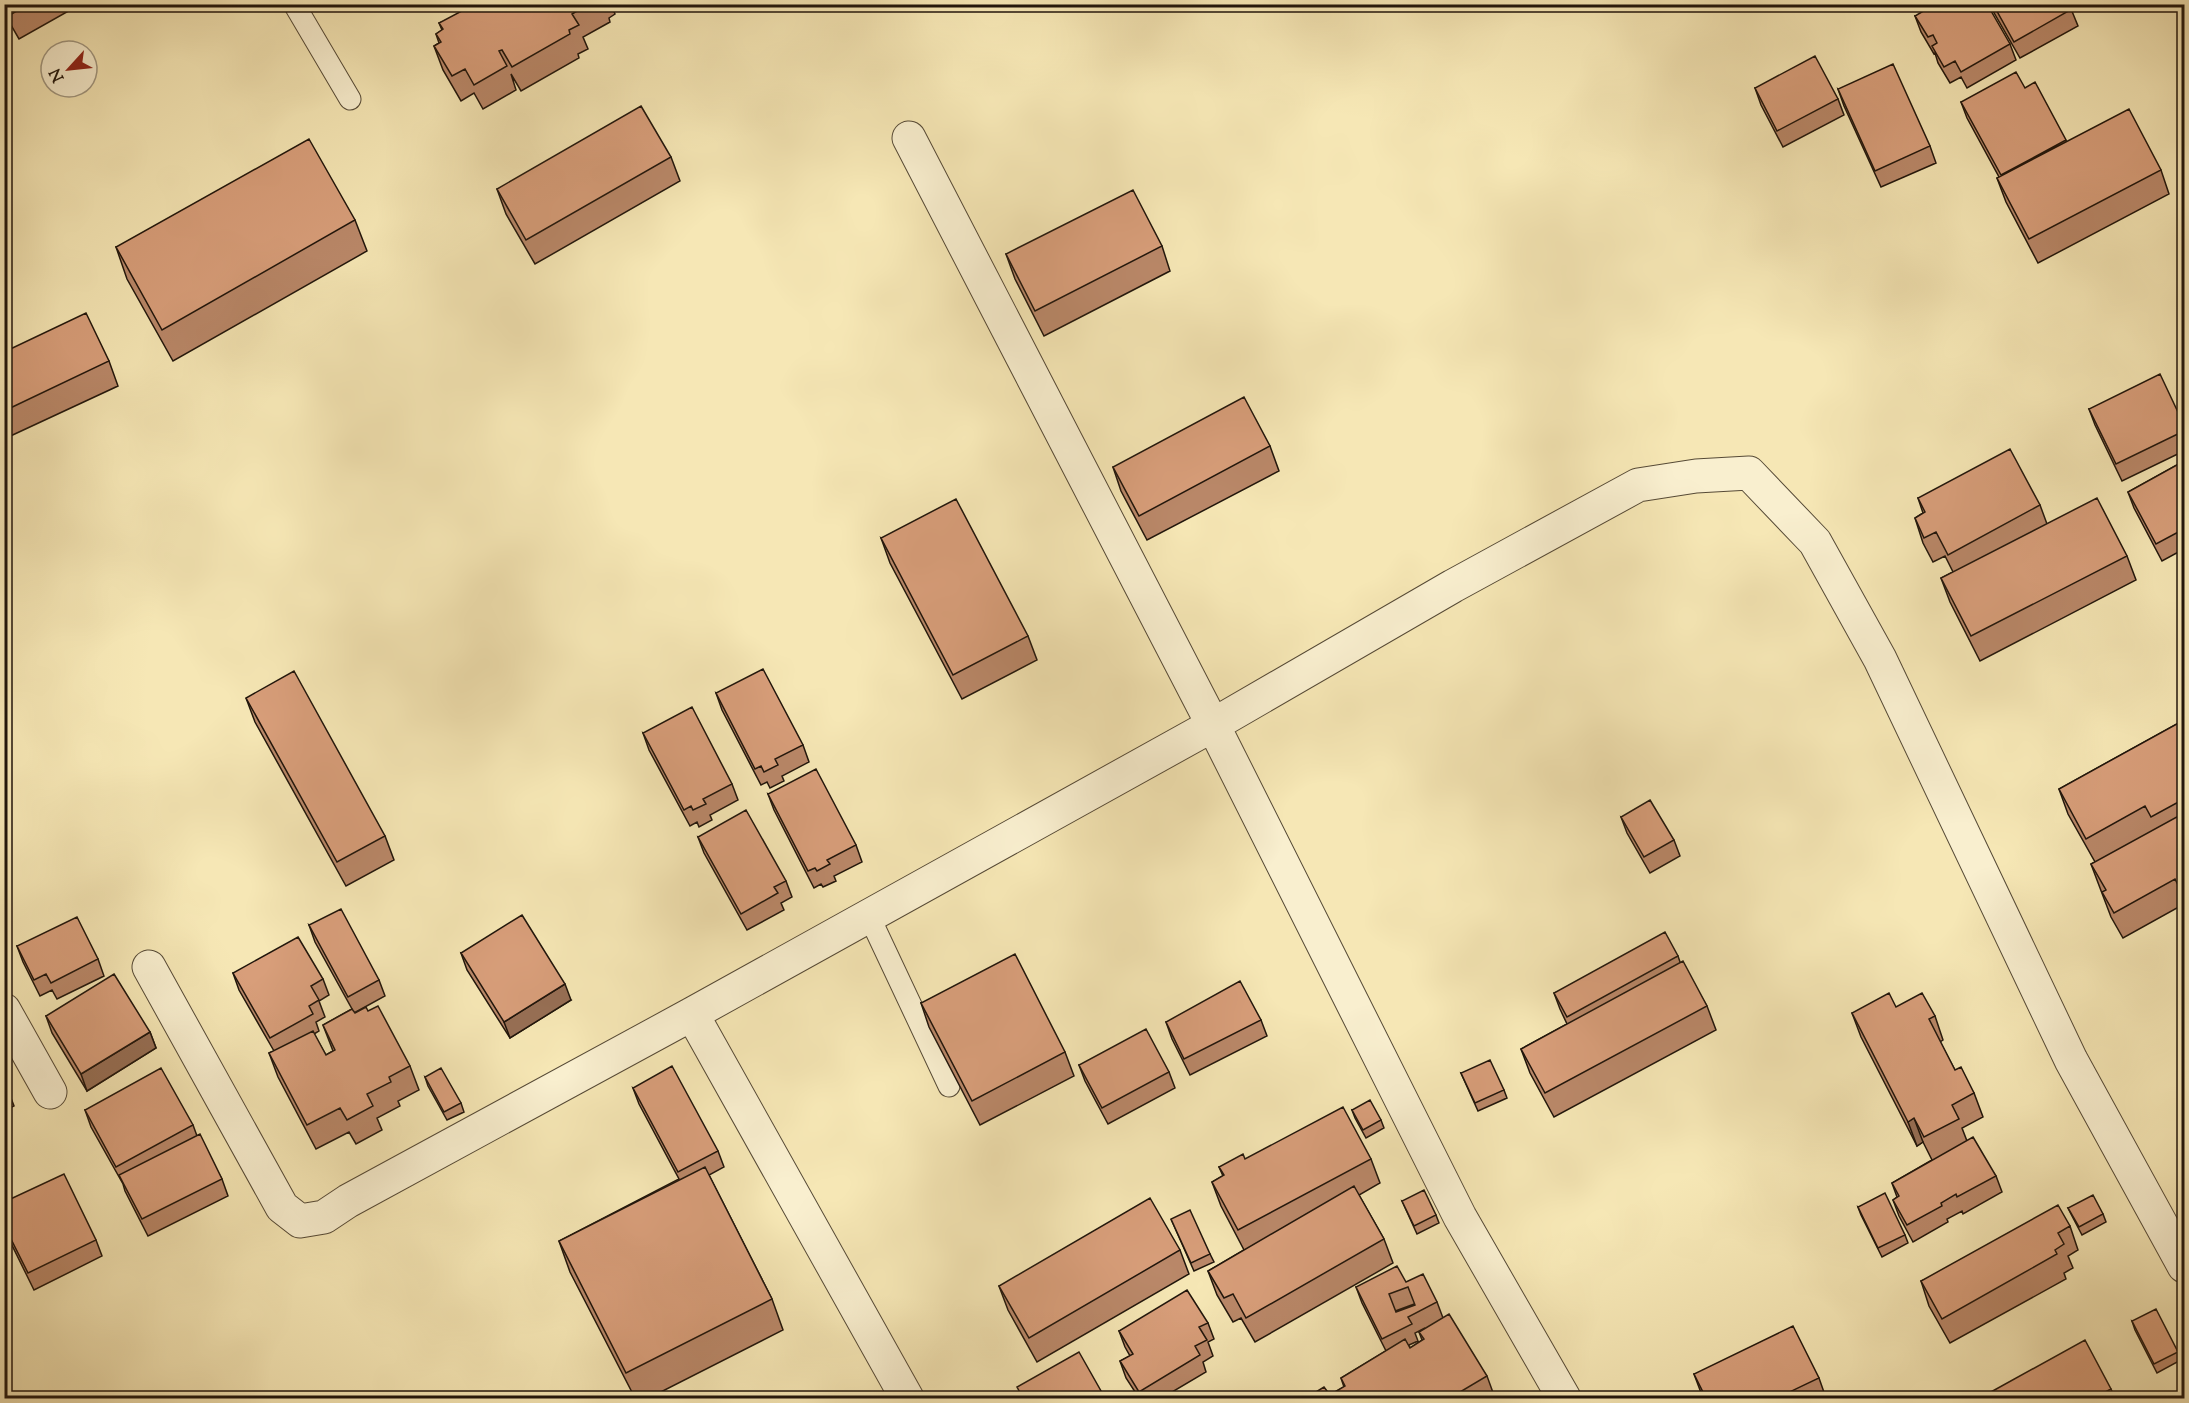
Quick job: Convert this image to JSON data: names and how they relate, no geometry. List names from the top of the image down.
{
  "north": "bottom left"
}
